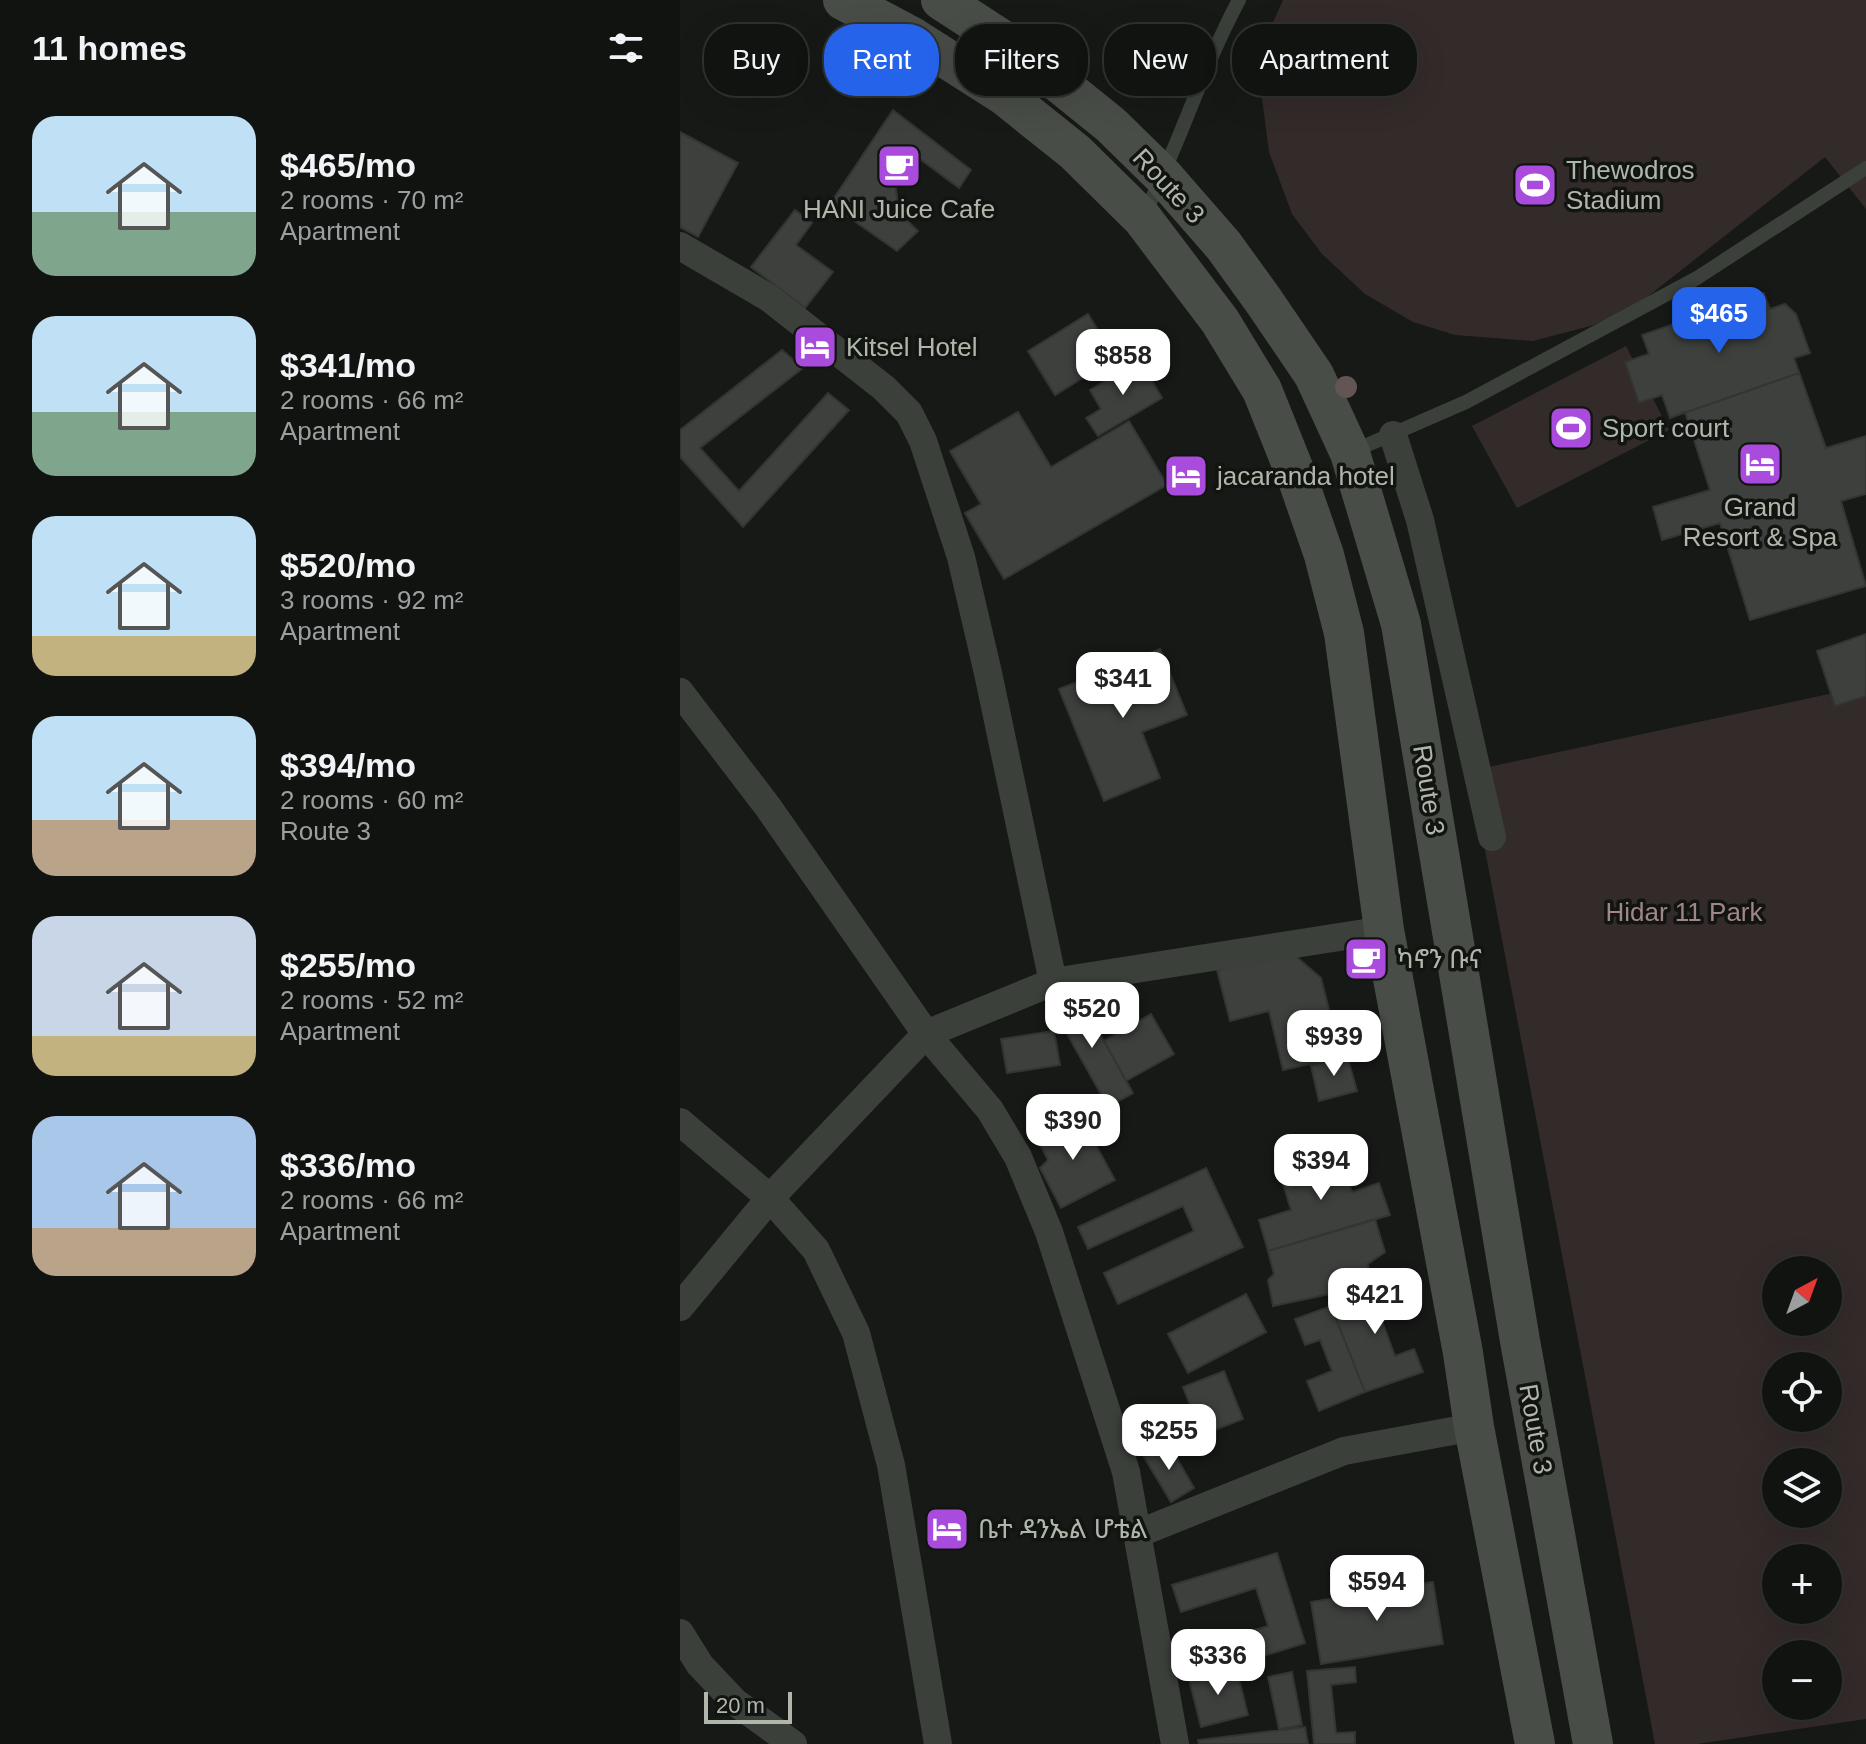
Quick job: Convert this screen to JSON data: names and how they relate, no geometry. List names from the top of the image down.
{
  "streets": {
    "main road": ["Route 3"]
  },
  "parks": ["Hidar 11 Park"],
  "places": {
    "cafe": ["HANI Juice Cafe", "ካኖን ቡና"],
    "sports": ["Thewodros Stadium", "Sport court"],
    "hotel": [
      "Kitsel Hotel",
      "Grand Resort & Spa",
      "jacaranda hotel",
      "ቤተ ዳንኤል ሆቴል"
    ]
  },
  "scale_bar": "20 m",
  "north": "top right",
  "page": {
    "heading": "11 homes",
    "chip": [
      "Buy",
      "Rent",
      "Filters",
      "New",
      "Apartment"
    ],
    "list": [
      {
        "name": "$465/mo",
        "note": "2 rooms · 70 m² · Apartment"
      },
      {
        "name": "$341/mo",
        "note": "2 rooms · 66 m² · Apartment"
      },
      {
        "name": "$520/mo",
        "note": "3 rooms · 92 m² · Apartment"
      },
      {
        "name": "$394/mo",
        "note": "2 rooms · 60 m² · Route 3"
      },
      {
        "name": "$255/mo",
        "note": "2 rooms · 52 m² · Apartment"
      },
      {
        "name": "$336/mo",
        "note": "2 rooms · 66 m² · Apartment"
      }
    ],
    "price": [
      "$465",
      "$858",
      "$341",
      "$520",
      "$939",
      "$390",
      "$394",
      "$421",
      "$255",
      "$594",
      "$336"
    ],
    "map_buttons": ["+", "−"],
    "scale": "20 m"
  }
}
